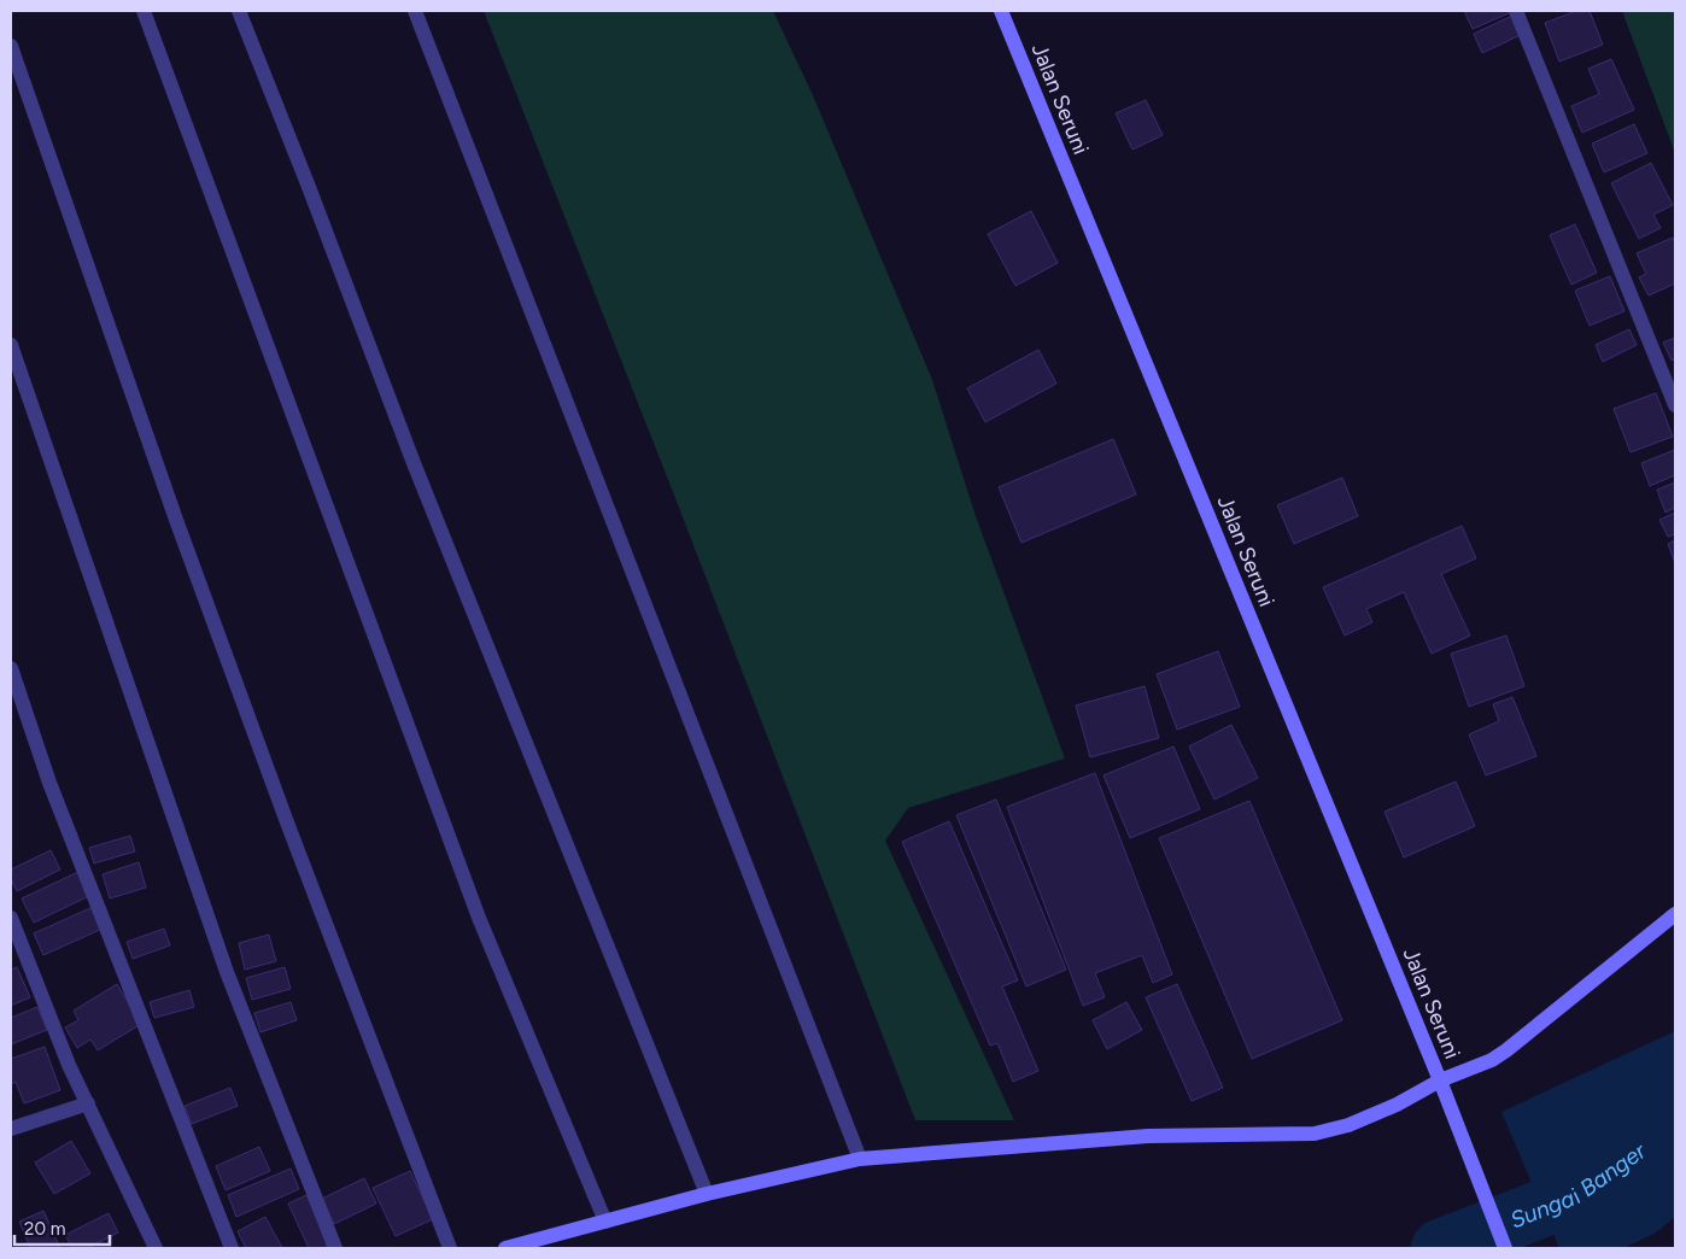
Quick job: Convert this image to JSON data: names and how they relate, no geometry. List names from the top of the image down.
{
  "streets": {
    "main road": ["Jalan Seruni"]
  },
  "water": ["Sungai Banger"],
  "scale_bar": "20 m"
}
